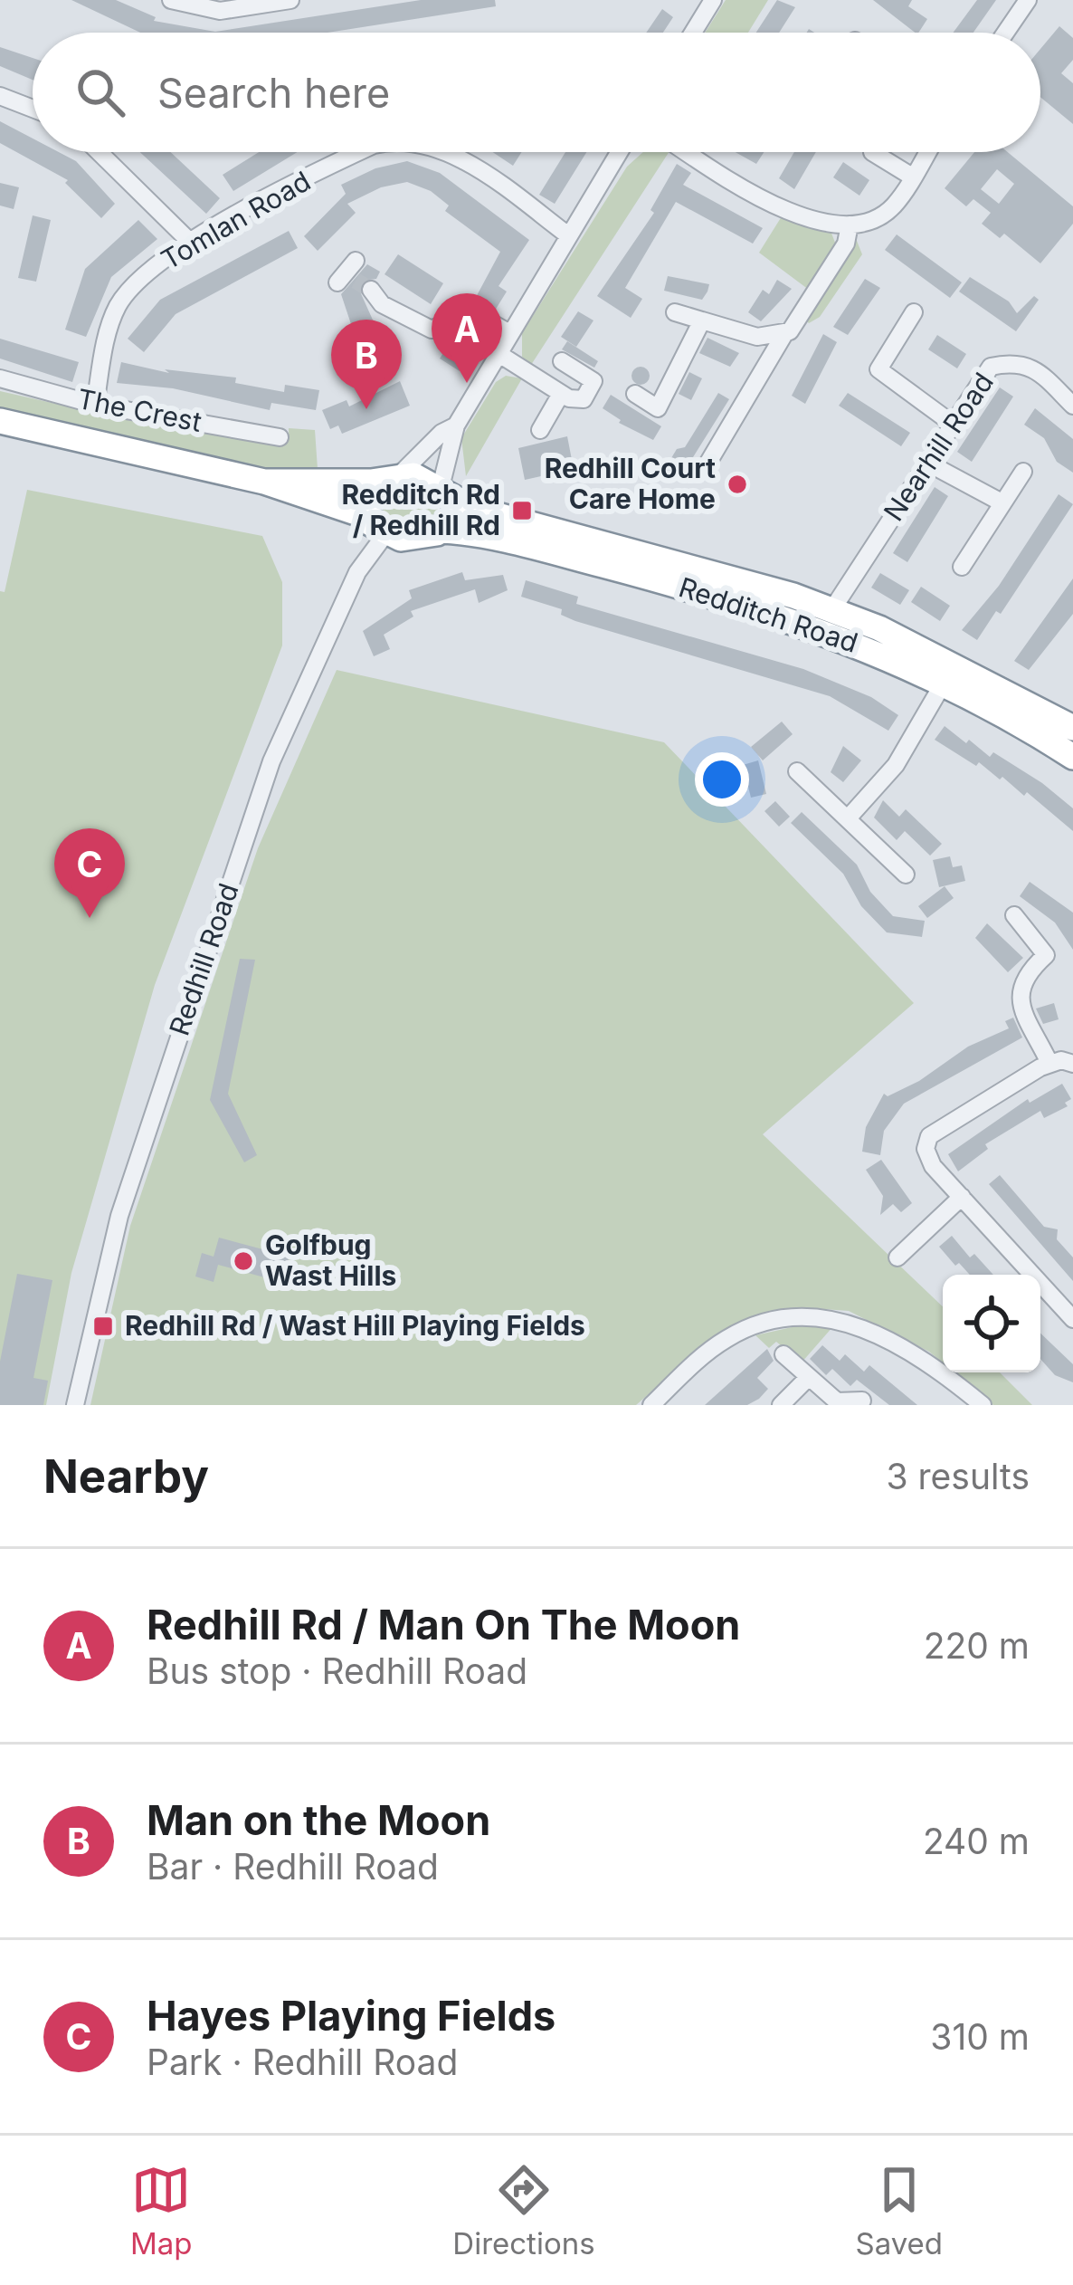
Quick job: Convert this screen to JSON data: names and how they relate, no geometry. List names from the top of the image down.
{
  "streets": {
    "highway": ["Redditch Road"],
    "street": [
      "Tomlan Road",
      "The Crest",
      "Nearhill Road",
      "Redhill Road"
    ]
  },
  "crossings": [
    ["Tomlan Road", "The Crest"],
    ["Nearhill Road", "Redditch Road"],
    ["Redditch Road", "Redhill Road"]
  ],
  "places": {
    "other": ["Redhill Court Care Home", "Golfbug Wast Hills"],
    "transit": ["Redditch Rd / Redhill Rd", "Redhill Rd / Wast Hill Playing Fields"]
  },
  "page": {
    "search": "Search here",
    "pins": ["A", "B", "C"],
    "heading": ["Nearby", "3 results"],
    "list": [
      {
        "mark": "A",
        "name": "Redhill Rd / Man On The Moon",
        "note": "Bus stop · Redhill Road",
        "value": "220 m"
      },
      {
        "mark": "B",
        "name": "Man on the Moon",
        "note": "Bar · Redhill Road",
        "value": "240 m"
      },
      {
        "mark": "C",
        "name": "Hayes Playing Fields",
        "note": "Park · Redhill Road",
        "value": "310 m"
      }
    ],
    "nav": ["Map", "Directions", "Saved"]
  }
}
